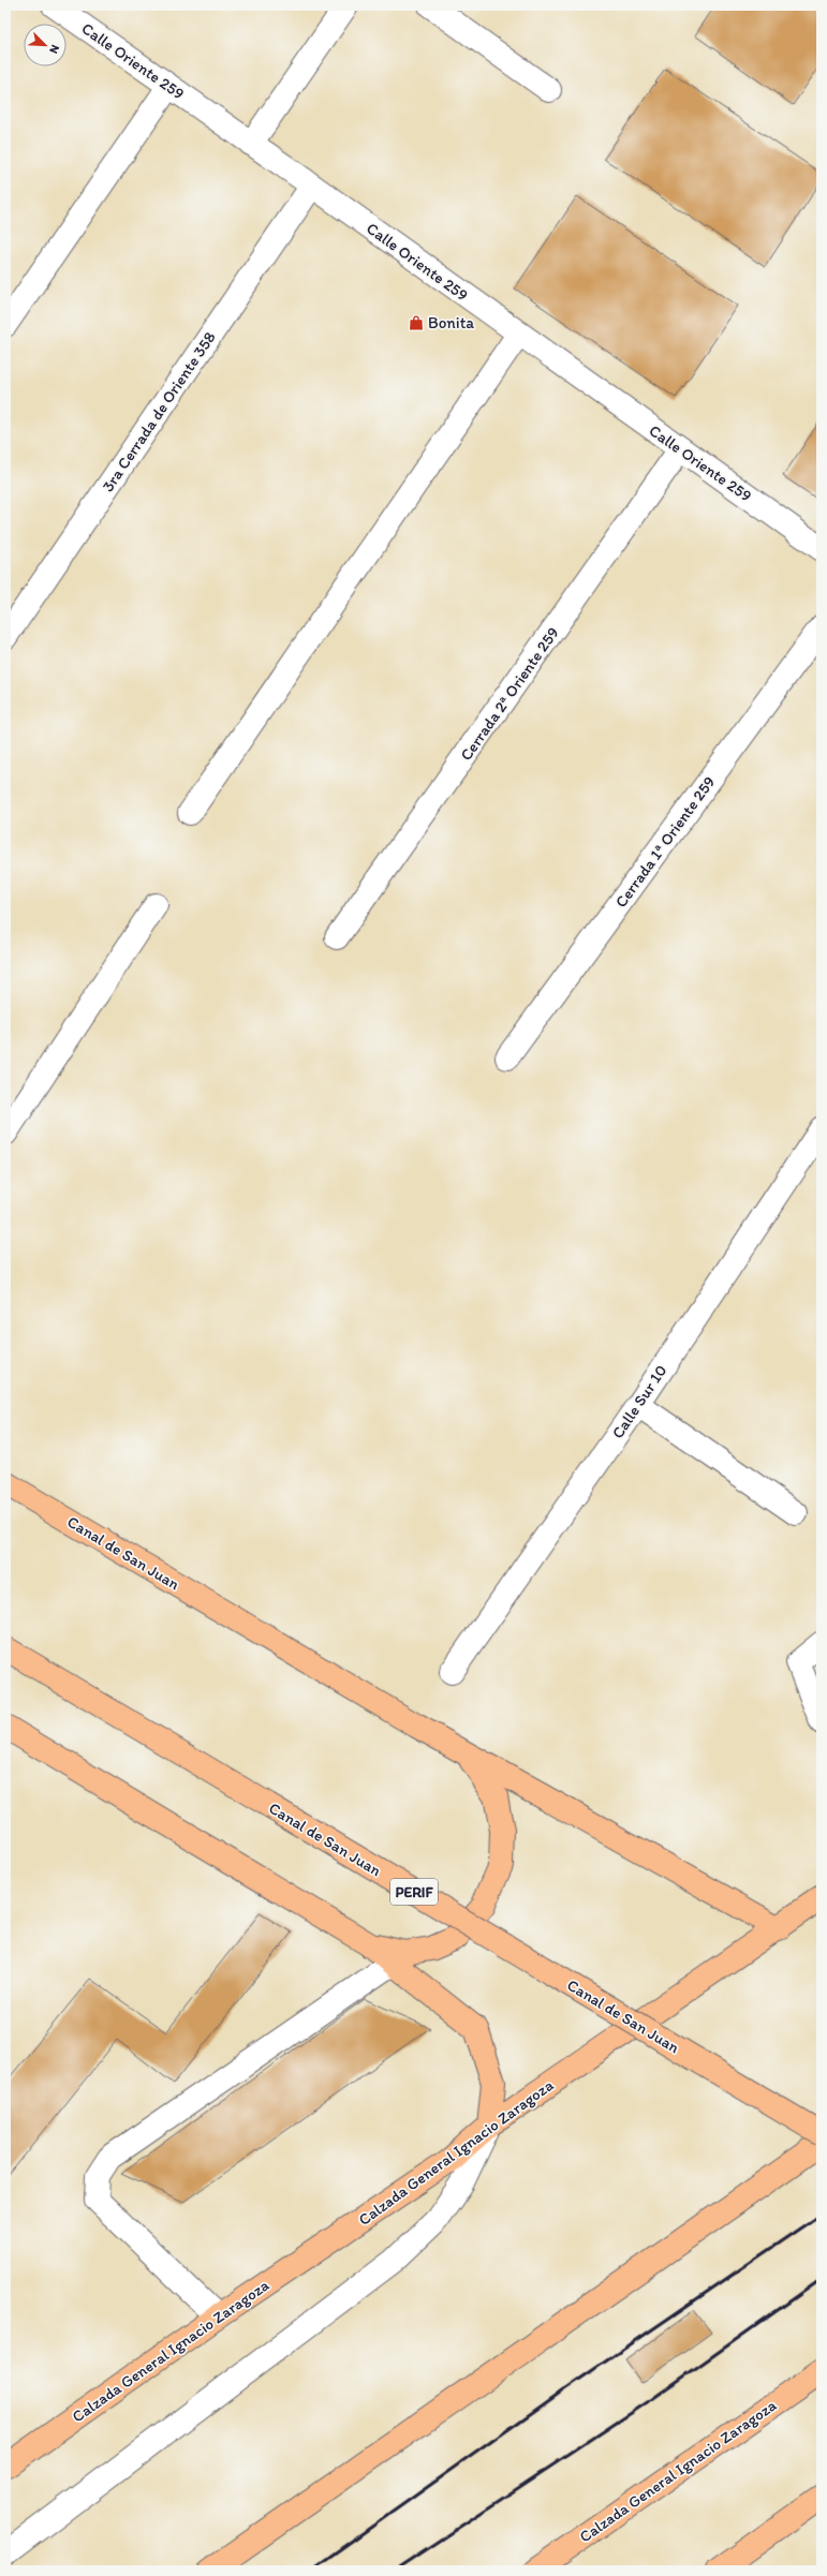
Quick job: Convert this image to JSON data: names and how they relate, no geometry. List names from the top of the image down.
{
  "streets": {
    "main road": ["Canal de San Juan", "PERIF", "Calzada General Ignacio Zaragoza"],
    "street": [
      "Calle Oriente 259",
      "3ra Cerrada de Oriente 358",
      "Cerrada 2ª Oriente 259",
      "Cerrada 1ª Oriente 259",
      "Calle Sur 10"
    ]
  },
  "crossings": [
    ["Calle Oriente 259", "3ra Cerrada de Oriente 358"],
    ["Calle Oriente 259", "Cerrada 2ª Oriente 259"],
    ["Canal de San Juan", "Calzada General Ignacio Zaragoza"]
  ],
  "places": {
    "shop": ["Bonita"]
  },
  "north": "bottom right"
}
